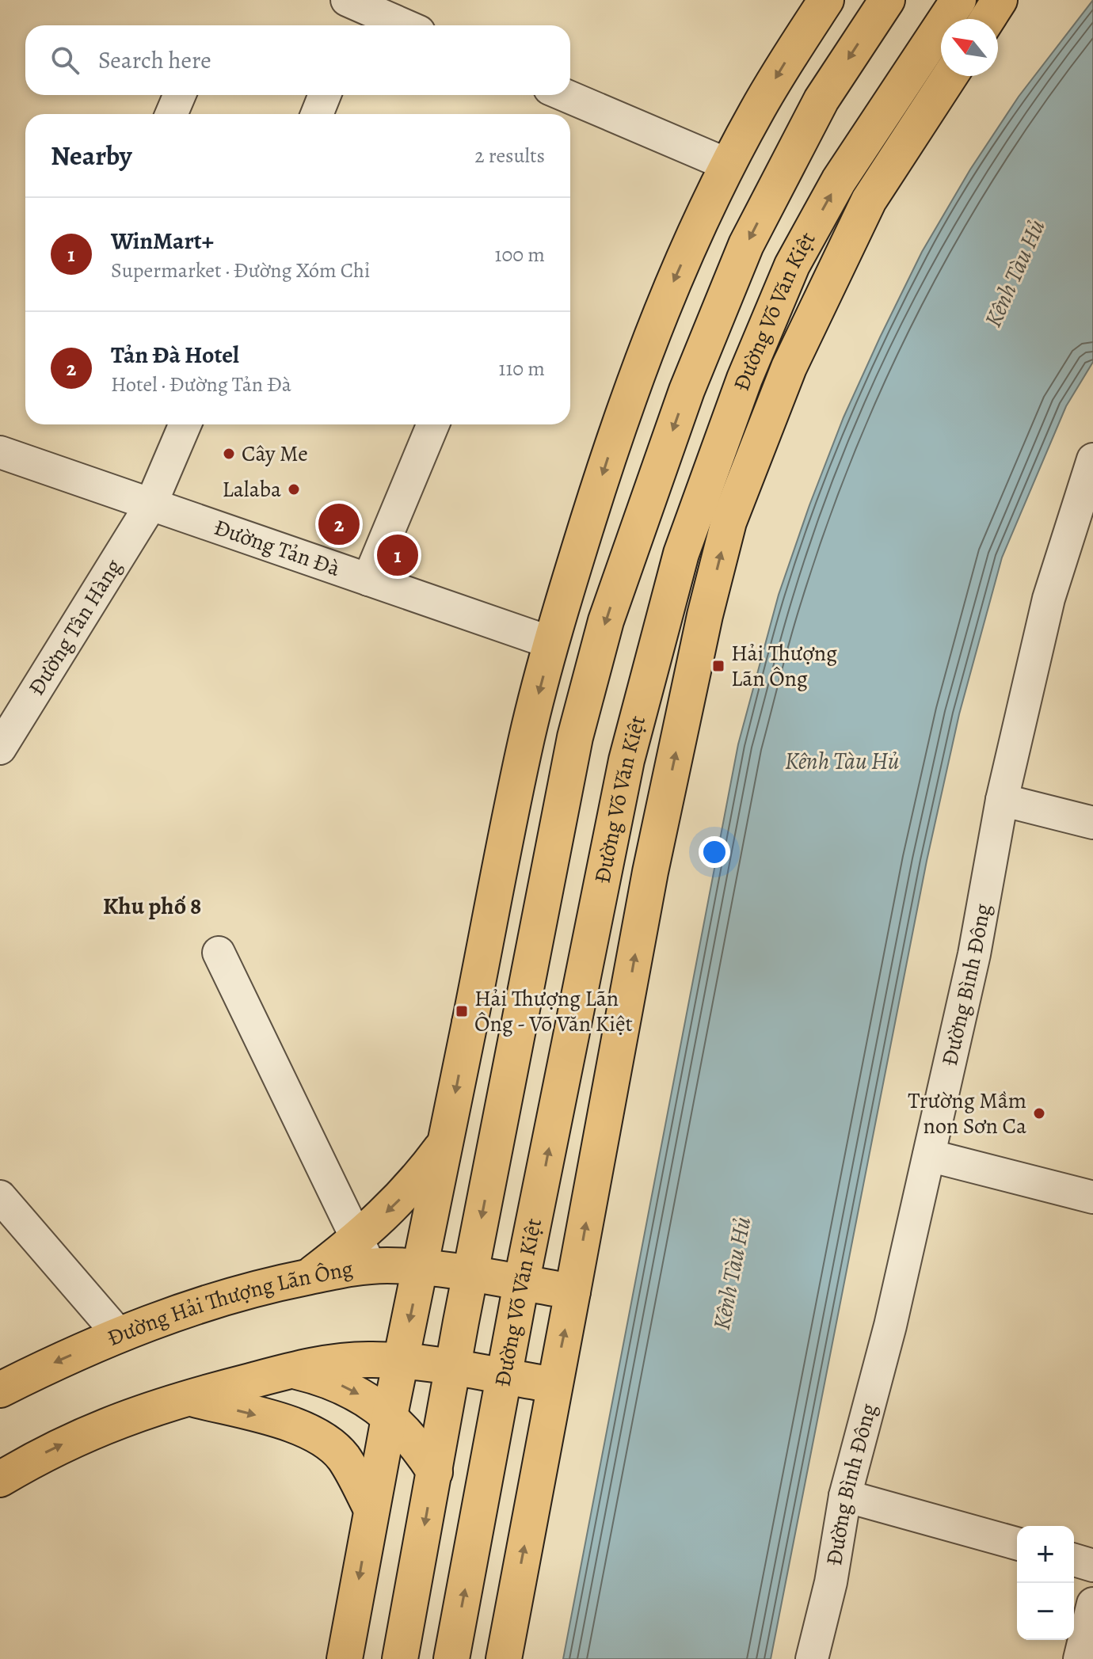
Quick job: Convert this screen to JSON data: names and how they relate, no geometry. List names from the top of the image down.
{
  "streets": {
    "main road": ["Đường Võ Văn Kiệt", "Đường Hải Thượng Lãn Ông"],
    "street": ["Đường Tản Đà", "Đường Tân Hàng", "Đường Bình Đông"]
  },
  "crossings": [
    ["Đường Võ Văn Kiệt", "Đường Hải Thượng Lãn Ông"],
    ["Đường Tản Đà", "Đường Tân Hàng"]
  ],
  "districts": ["Khu phố 8"],
  "water": ["Kênh Tàu Hủ"],
  "places": {
    "other": ["Cây Me", "Lalaba", "Trường Mầm non Sơn Ca"],
    "transit": ["Hải Thượng Lãn Ông", "Hải Thượng Lãn Ông - Võ Văn Kiệt"]
  },
  "north": "top left",
  "page": {
    "search": "Search here",
    "heading": ["Nearby", "2 results"],
    "list": [
      {
        "mark": "1",
        "name": "WinMart+",
        "note": "Supermarket · Đường Xóm Chỉ",
        "value": "100 m"
      },
      {
        "mark": "2",
        "name": "Tản Đà Hotel",
        "note": "Hotel · Đường Tản Đà",
        "value": "110 m"
      }
    ],
    "pins": ["2", "1"],
    "map_buttons": ["+", "−"]
  }
}
